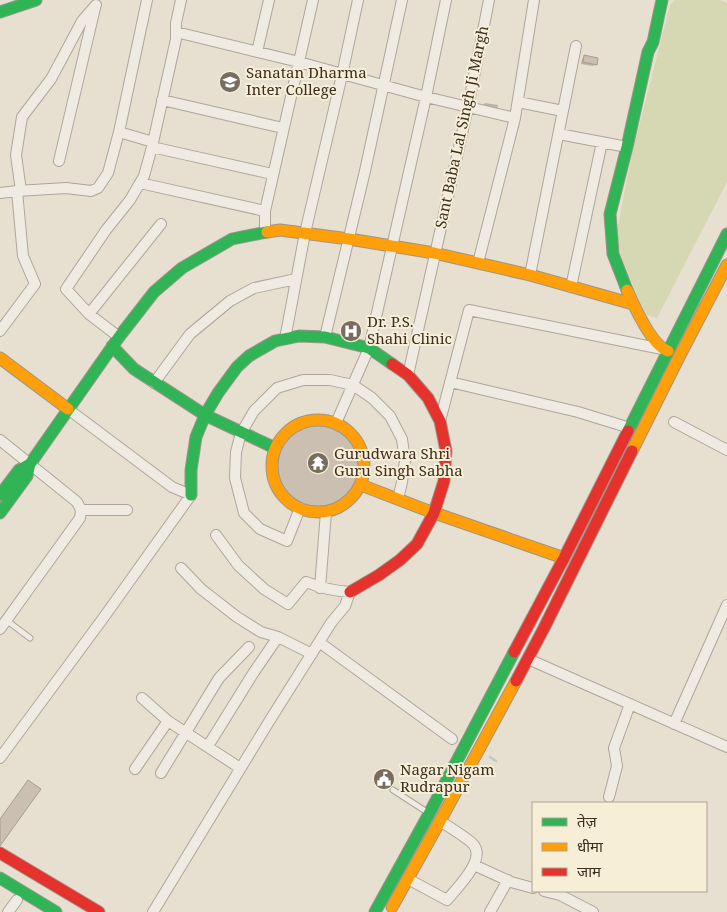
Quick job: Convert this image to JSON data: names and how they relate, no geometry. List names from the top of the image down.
{
  "streets": {
    "street": ["Sant Baba Lal Singh Ji Margh"]
  },
  "places": {
    "school or university": ["Sanatan Dharma Inter College"],
    "hospital": ["Dr. P.S. Shahi Clinic"],
    "temple": ["Gurudwara Shri Guru Singh Sabha"],
    "public building": ["Nagar Nigam Rudrapur"]
  },
  "legend": ["तेज़", "धीमा", "जाम"]
}
